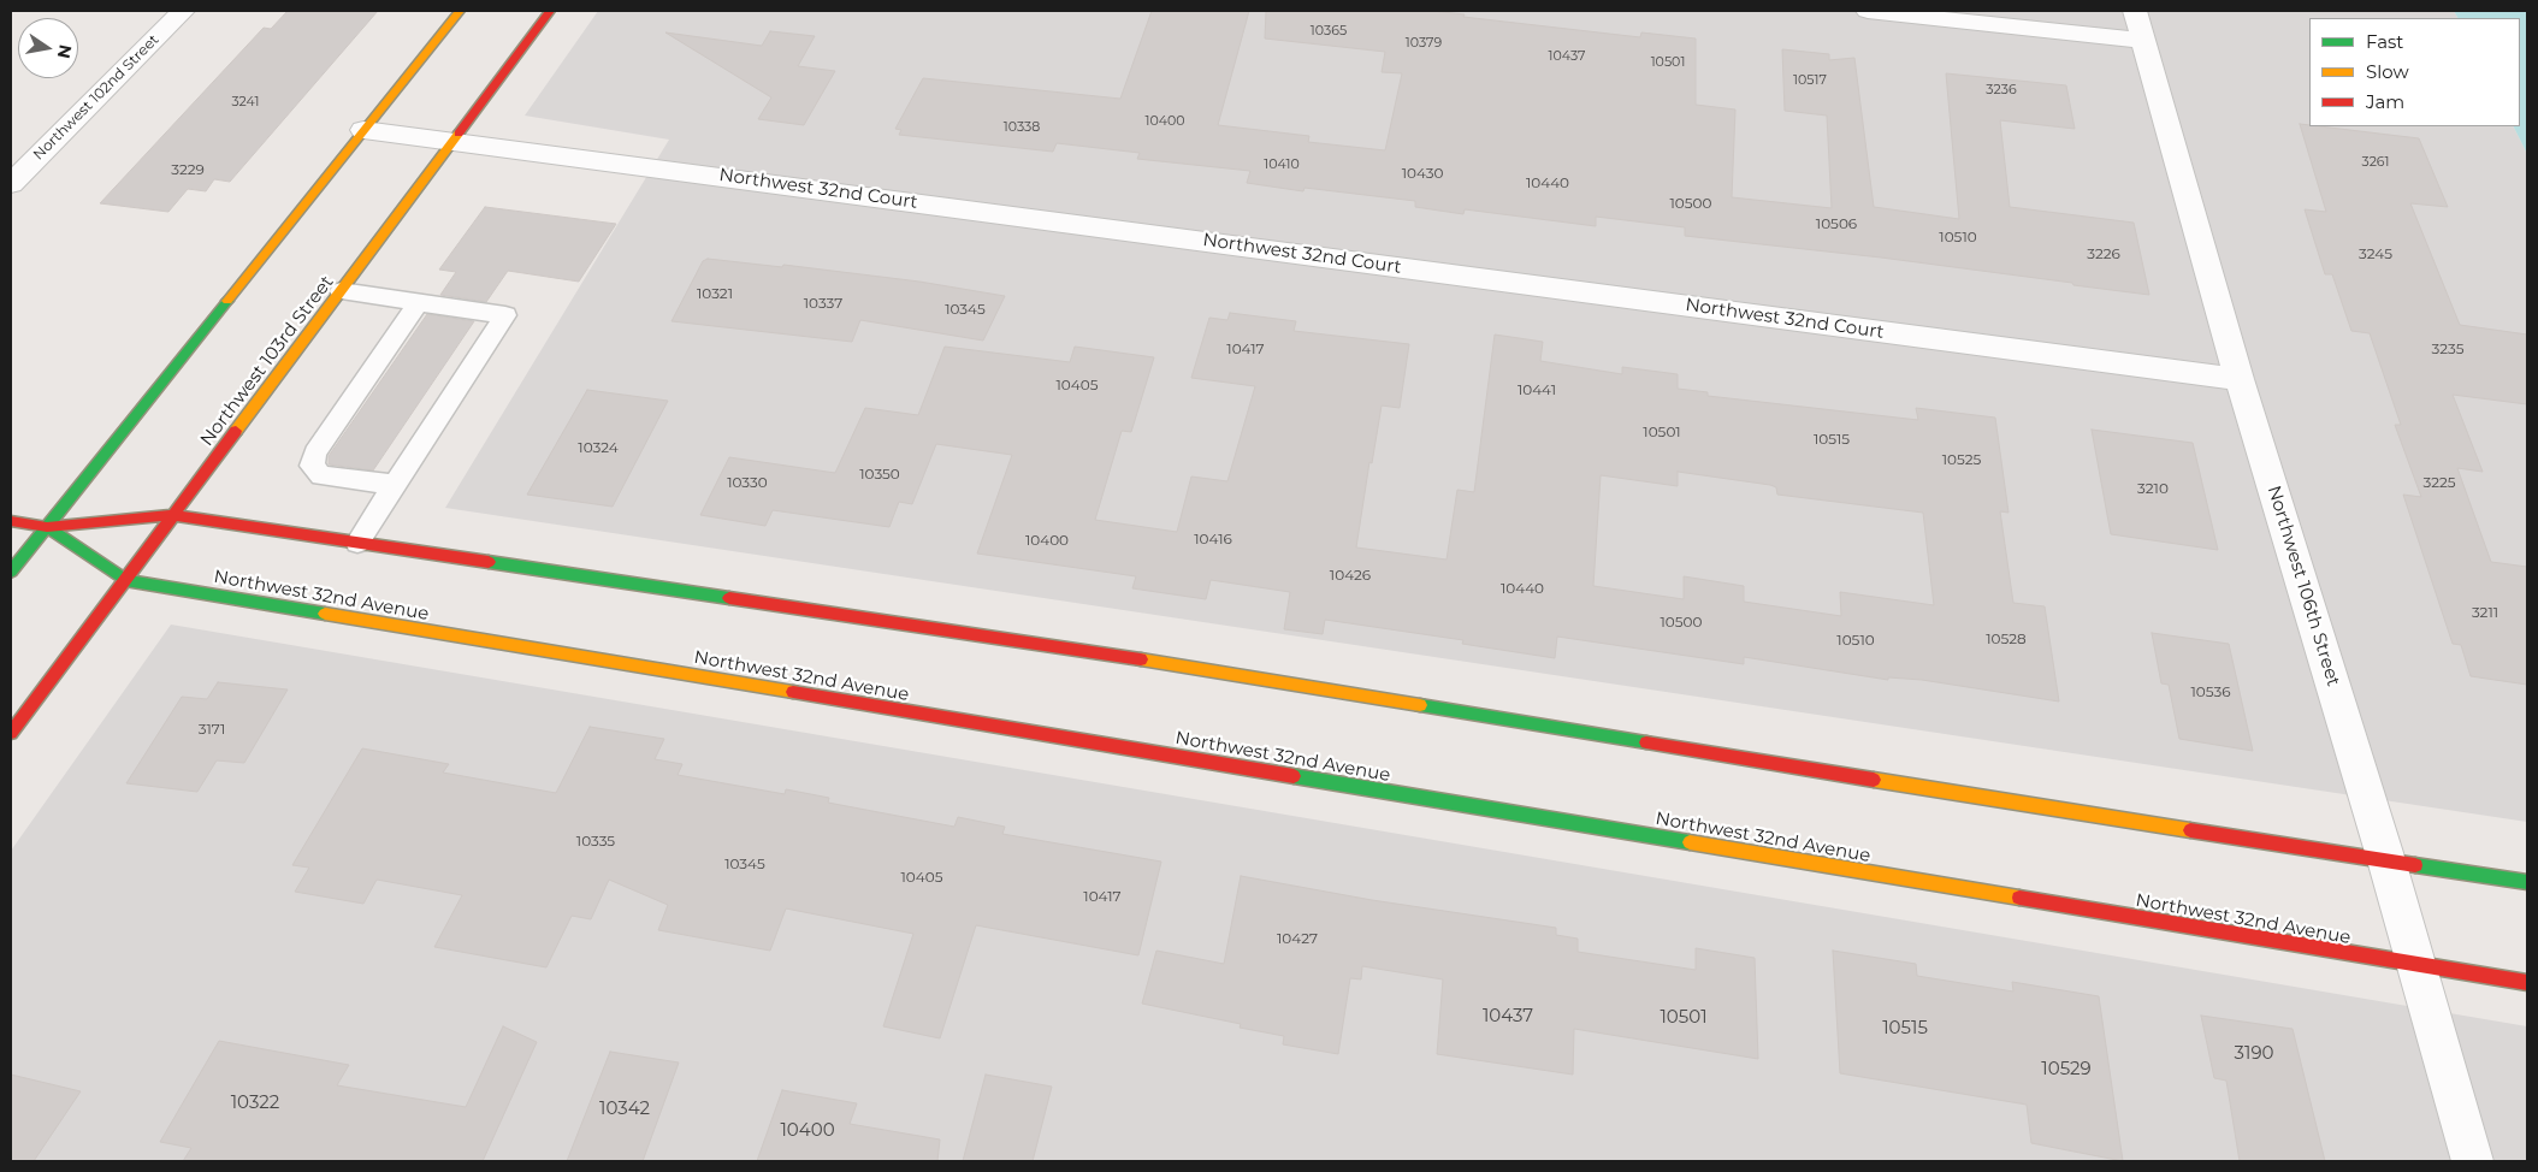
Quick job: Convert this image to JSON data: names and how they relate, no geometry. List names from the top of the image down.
{
  "streets": {
    "main road": ["Northwest 103rd Street", "Northwest 32nd Avenue"],
    "street": ["Northwest 102nd Street", "Northwest 32nd Court", "Northwest 106th Street"]
  },
  "crossings": [
    ["Northwest 32nd Court", "Northwest 103rd Street"],
    ["Northwest 32nd Court", "Northwest 106th Street"],
    ["Northwest 103rd Street", "Northwest 32nd Avenue"],
    ["Northwest 106th Street", "Northwest 32nd Avenue"]
  ],
  "house_numbers": [
    "10365",
    "10379",
    "10437",
    "10501",
    "10517",
    "3236",
    "3241",
    "10400",
    "10338",
    "3261",
    "10410",
    "3229",
    "10430",
    "10440",
    "10500",
    "10506",
    "10510",
    "3226",
    "3245",
    "10321",
    "10337",
    "10345",
    "10417",
    "3235",
    "10405",
    "10441",
    "10501",
    "10515",
    "10324",
    "10525",
    "10350",
    "10330",
    "3225",
    "3210",
    "10416",
    "10400",
    "10426",
    "10440",
    "3211",
    "10500",
    "10528",
    "10510",
    "10536",
    "3171",
    "10335",
    "10345",
    "10405",
    "10417",
    "10427",
    "10437",
    "10501",
    "10515",
    "3190",
    "10529",
    "10322",
    "10342",
    "10400"
  ],
  "legend": ["Fast", "Slow", "Jam"],
  "north": "right"
}
